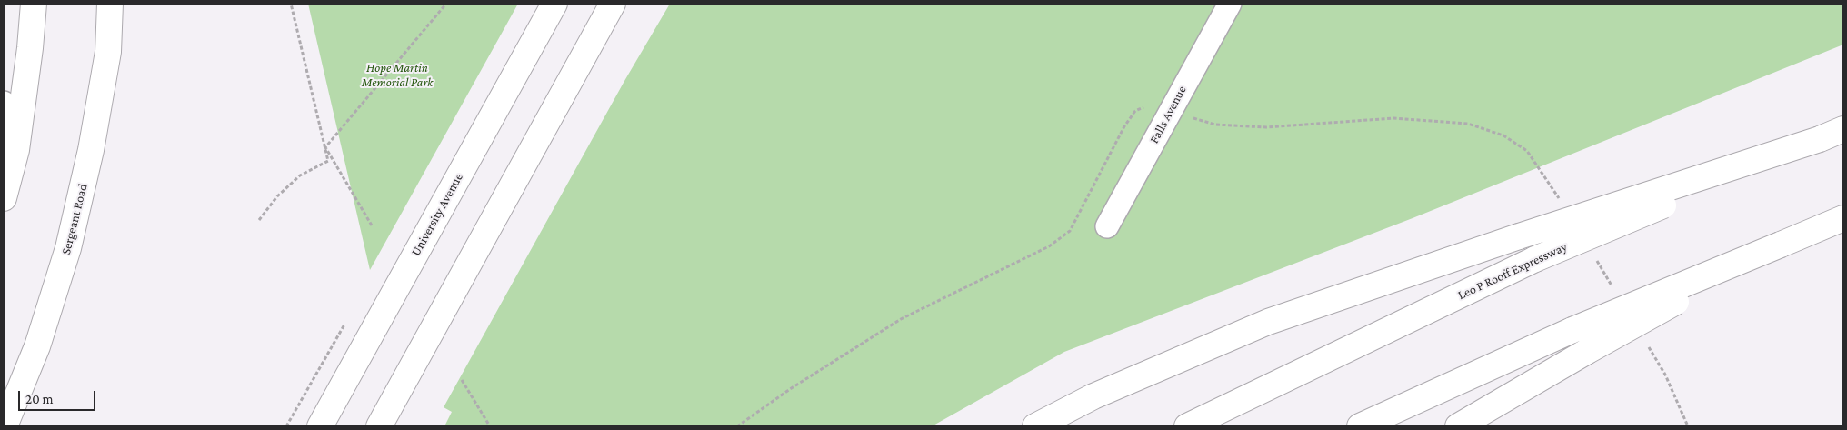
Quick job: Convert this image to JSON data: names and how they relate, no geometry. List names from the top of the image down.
{
  "streets": {
    "main road": ["University Avenue", "Sergeant Road", "Leo P Rooff Expressway"],
    "street": ["Falls Avenue"]
  },
  "parks": ["Hope Martin Memorial Park"],
  "scale_bar": "20 m"
}
